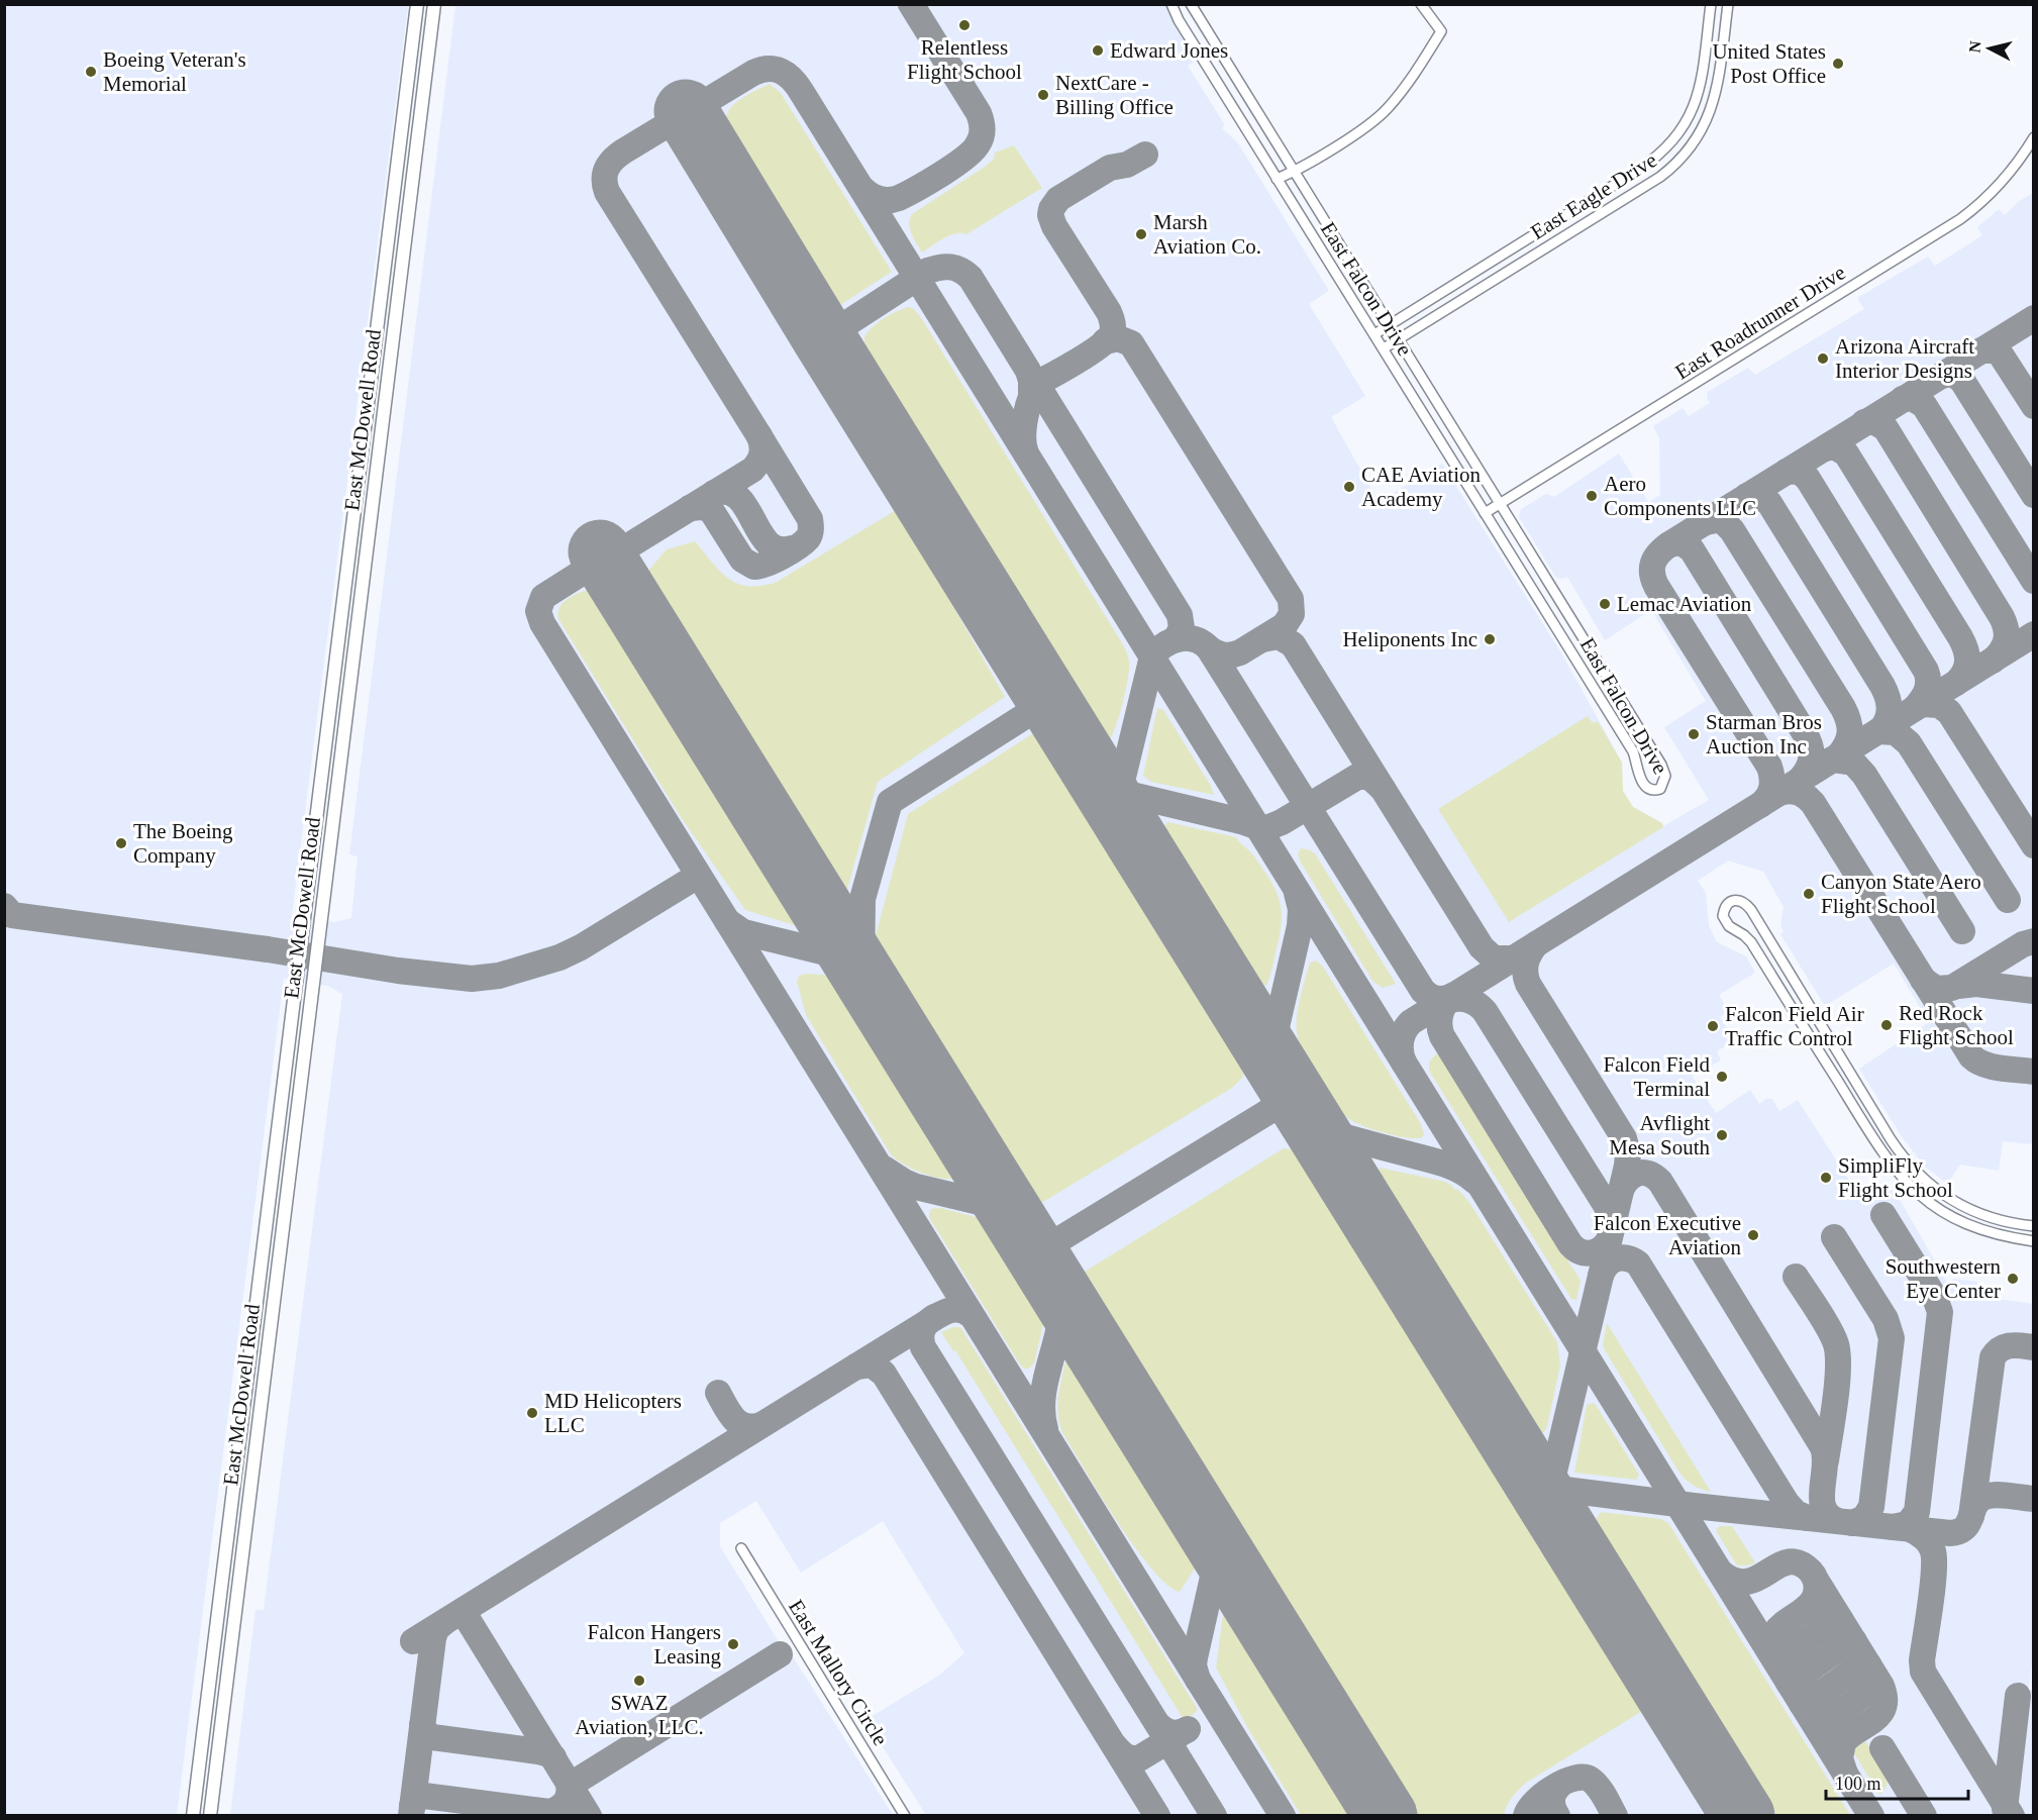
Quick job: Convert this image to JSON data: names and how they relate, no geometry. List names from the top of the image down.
{
  "streets": {
    "main road": ["East McDowell Road"],
    "street": [
      "East Eagle Drive",
      "East Falcon Drive",
      "East Roadrunner Drive",
      "East Mallory Circle"
    ]
  },
  "crossings": [
    ["East Eagle Drive", "East Falcon Drive"],
    ["East Falcon Drive", "East Roadrunner Drive"]
  ],
  "places": [
    "Relentless Flight School",
    "Edward Jones",
    "United States Post Office",
    "Boeing Veteran's Memorial",
    "NextCare - Billing Office",
    "Marsh Aviation Co.",
    "Arizona Aircraft Interior Designs",
    "CAE Aviation Academy",
    "Aero Components LLC",
    "Lemac Aviation",
    "Heliponents Inc",
    "Starman Bros Auction Inc",
    "The Boeing Company",
    "Canyon State Aero Flight School",
    "Red Rock Flight School",
    "Falcon Field Air Traffic Control",
    "Falcon Field Terminal",
    "Avflight Mesa South",
    "SimpliFly Flight School",
    "Falcon Executive Aviation",
    "Southwestern Eye Center",
    "MD Helicopters LLC",
    "Falcon Hangers Leasing",
    "SWAZ Aviation, LLC."
  ],
  "scale_bar": "100 m",
  "north": "left"
}
